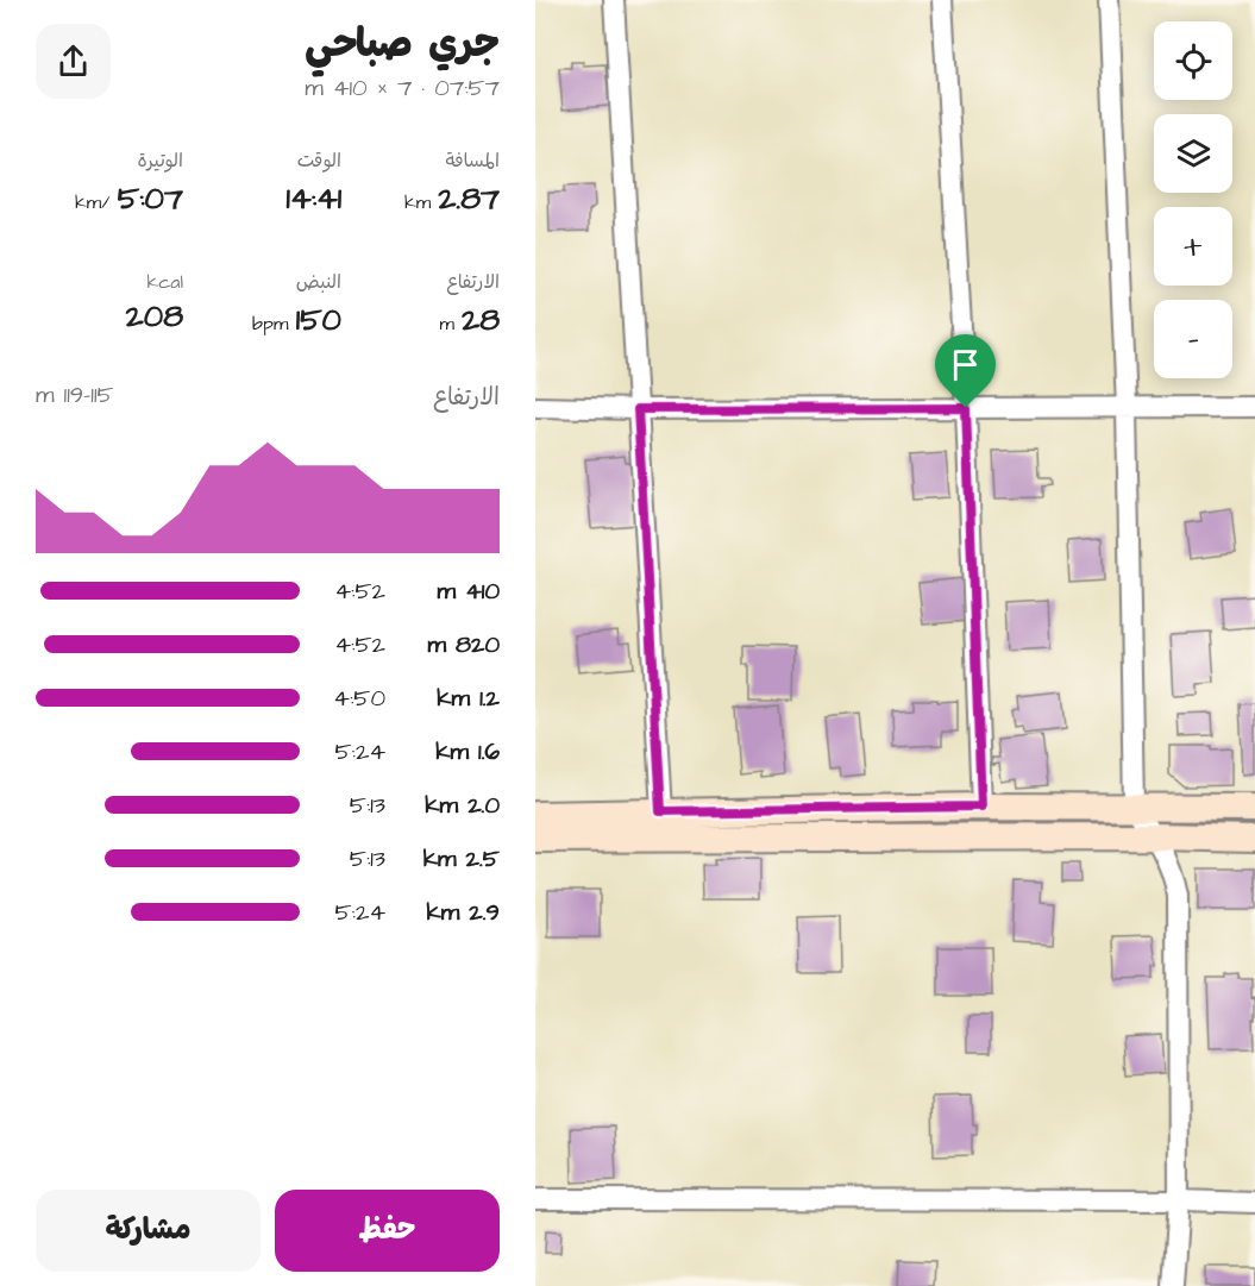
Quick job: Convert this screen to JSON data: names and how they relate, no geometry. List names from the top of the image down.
{
  "page": {
    "heading": ["جري صباحي", "07:57 · 7 × 410 m"],
    "map_buttons": ["+", "−"],
    "stats": [
      ["المسافة", "2.87 km"],
      ["الوقت", "14:41"],
      ["الوتيرة", "5:07 /km"],
      ["الارتفاع", "28 m"],
      ["النبض", "150 bpm"],
      ["kcal", "208"]
    ],
    "chart": ["الارتفاع", "115–119 m"],
    "list": [
      {
        "name": "410 m",
        "note": "4:52"
      },
      {
        "name": "820 m",
        "note": "4:52"
      },
      {
        "name": "1.2 km",
        "note": "4:50"
      },
      {
        "name": "1.6 km",
        "note": "5:24"
      },
      {
        "name": "2.0 km",
        "note": "5:13"
      },
      {
        "name": "2.5 km",
        "note": "5:13"
      },
      {
        "name": "2.9 km",
        "note": "5:24"
      }
    ],
    "buttons": ["حفظ", "مشاركة"]
  }
}
